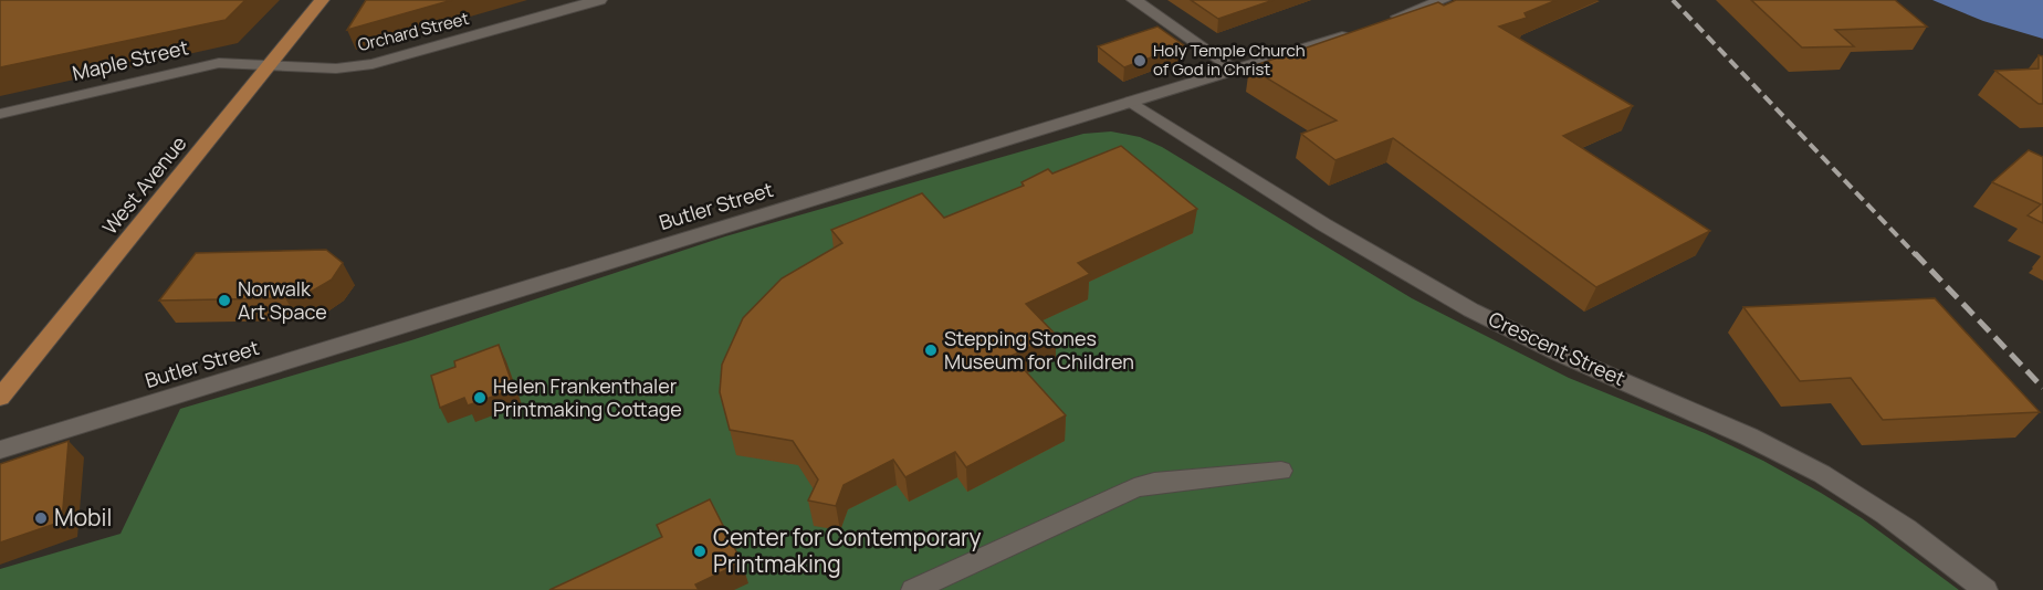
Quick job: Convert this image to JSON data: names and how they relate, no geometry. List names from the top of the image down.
{
  "streets": {
    "main road": ["West Avenue"],
    "street": [
      "Orchard Street",
      "Maple Street",
      "Butler Street",
      "Crescent Street"
    ]
  },
  "crossings": [
    ["Orchard Street", "Maple Street"],
    ["Orchard Street", "West Avenue"],
    ["Maple Street", "West Avenue"],
    ["Butler Street", "Crescent Street"]
  ],
  "places": [
    "Holy Temple Church of God in Christ",
    "Norwalk Art Space",
    "Stepping Stones Museum for Children",
    "Helen Frankenthaler Printmaking Cottage",
    "Mobil",
    "Center for Contemporary Printmaking"
  ]
}
